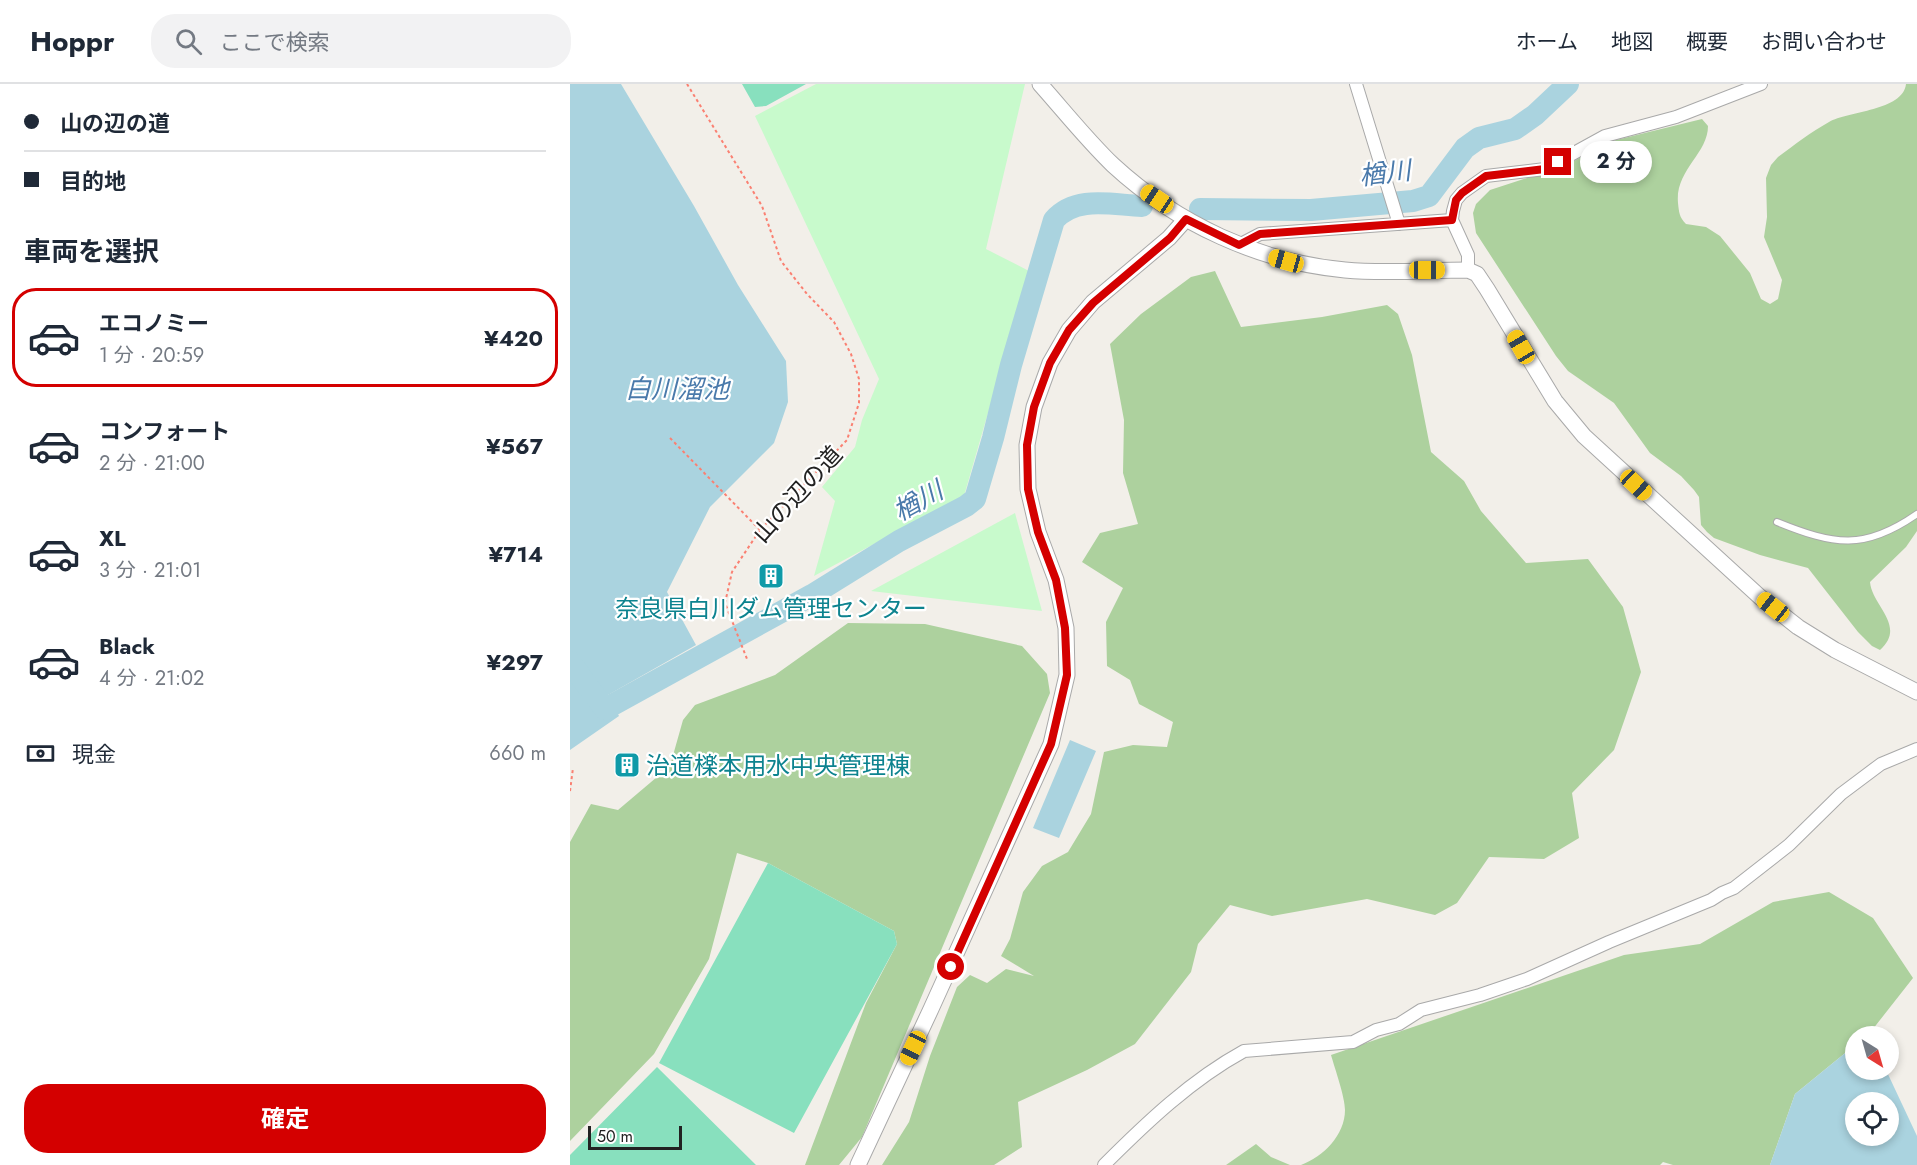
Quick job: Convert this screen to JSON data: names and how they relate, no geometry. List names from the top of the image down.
{
  "streets": {
    "path": ["山の辺の道"]
  },
  "water": ["楢川", "白川溜池"],
  "places": {
    "building": ["奈良県白川ダム管理センター", "治道檪本用水中央管理棟"]
  },
  "scale_bar": "50 m",
  "north": "bottom right",
  "page": {
    "header": "Hoppr",
    "search": "ここで検索",
    "nav": [
      "ホーム",
      "地図",
      "概要",
      "お問い合わせ"
    ],
    "banner": ["山の辺の道", "目的地"],
    "bubble": "2 分",
    "heading": "車両を選択",
    "list": [
      {
        "name": "エコノミー",
        "note": "1 分 · 20:59",
        "value": "¥420"
      },
      {
        "name": "コンフォート",
        "note": "2 分 · 21:00",
        "value": "¥567"
      },
      {
        "name": "XL",
        "note": "3 分 · 21:01",
        "value": "¥714"
      },
      {
        "name": "Black",
        "note": "4 分 · 21:02",
        "value": "¥297"
      }
    ],
    "pay": ["現金", "660 m"],
    "buttons": "確定",
    "scale": "50 m"
  }
}
